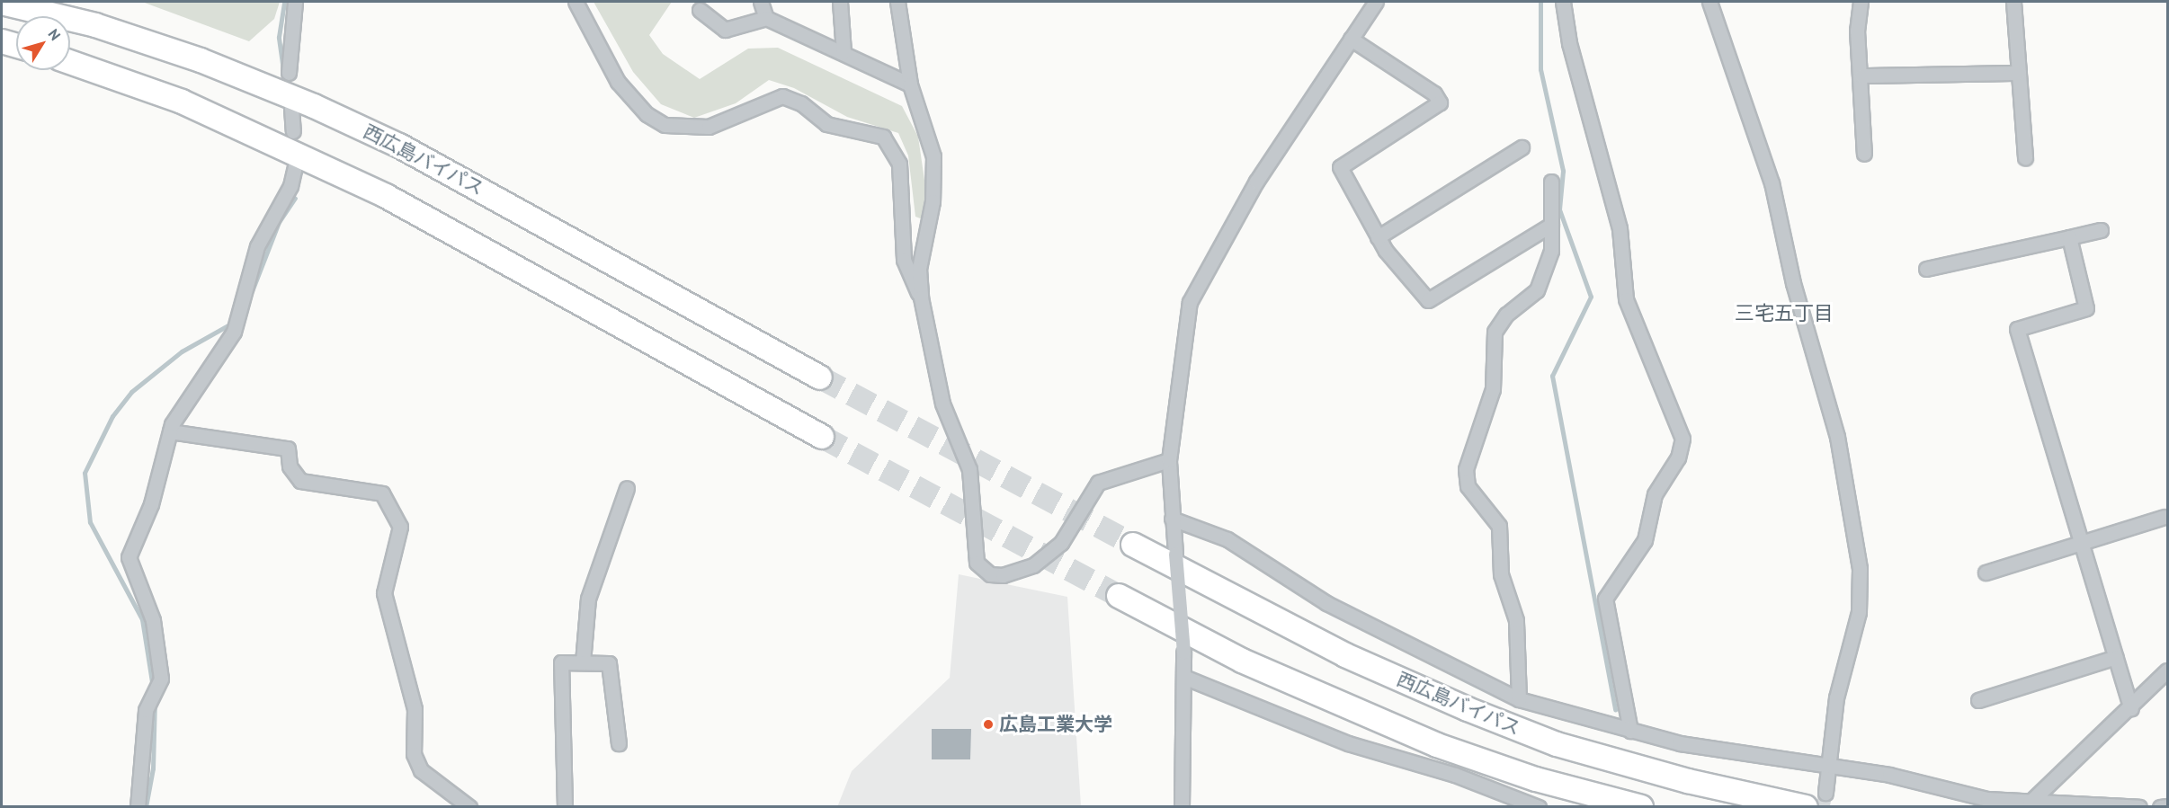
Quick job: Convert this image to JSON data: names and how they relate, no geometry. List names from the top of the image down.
{
  "streets": {
    "highway": ["西広島バイパス"]
  },
  "districts": ["三宅五丁目"],
  "places": ["広島工業大学"],
  "north": "top right"
}
